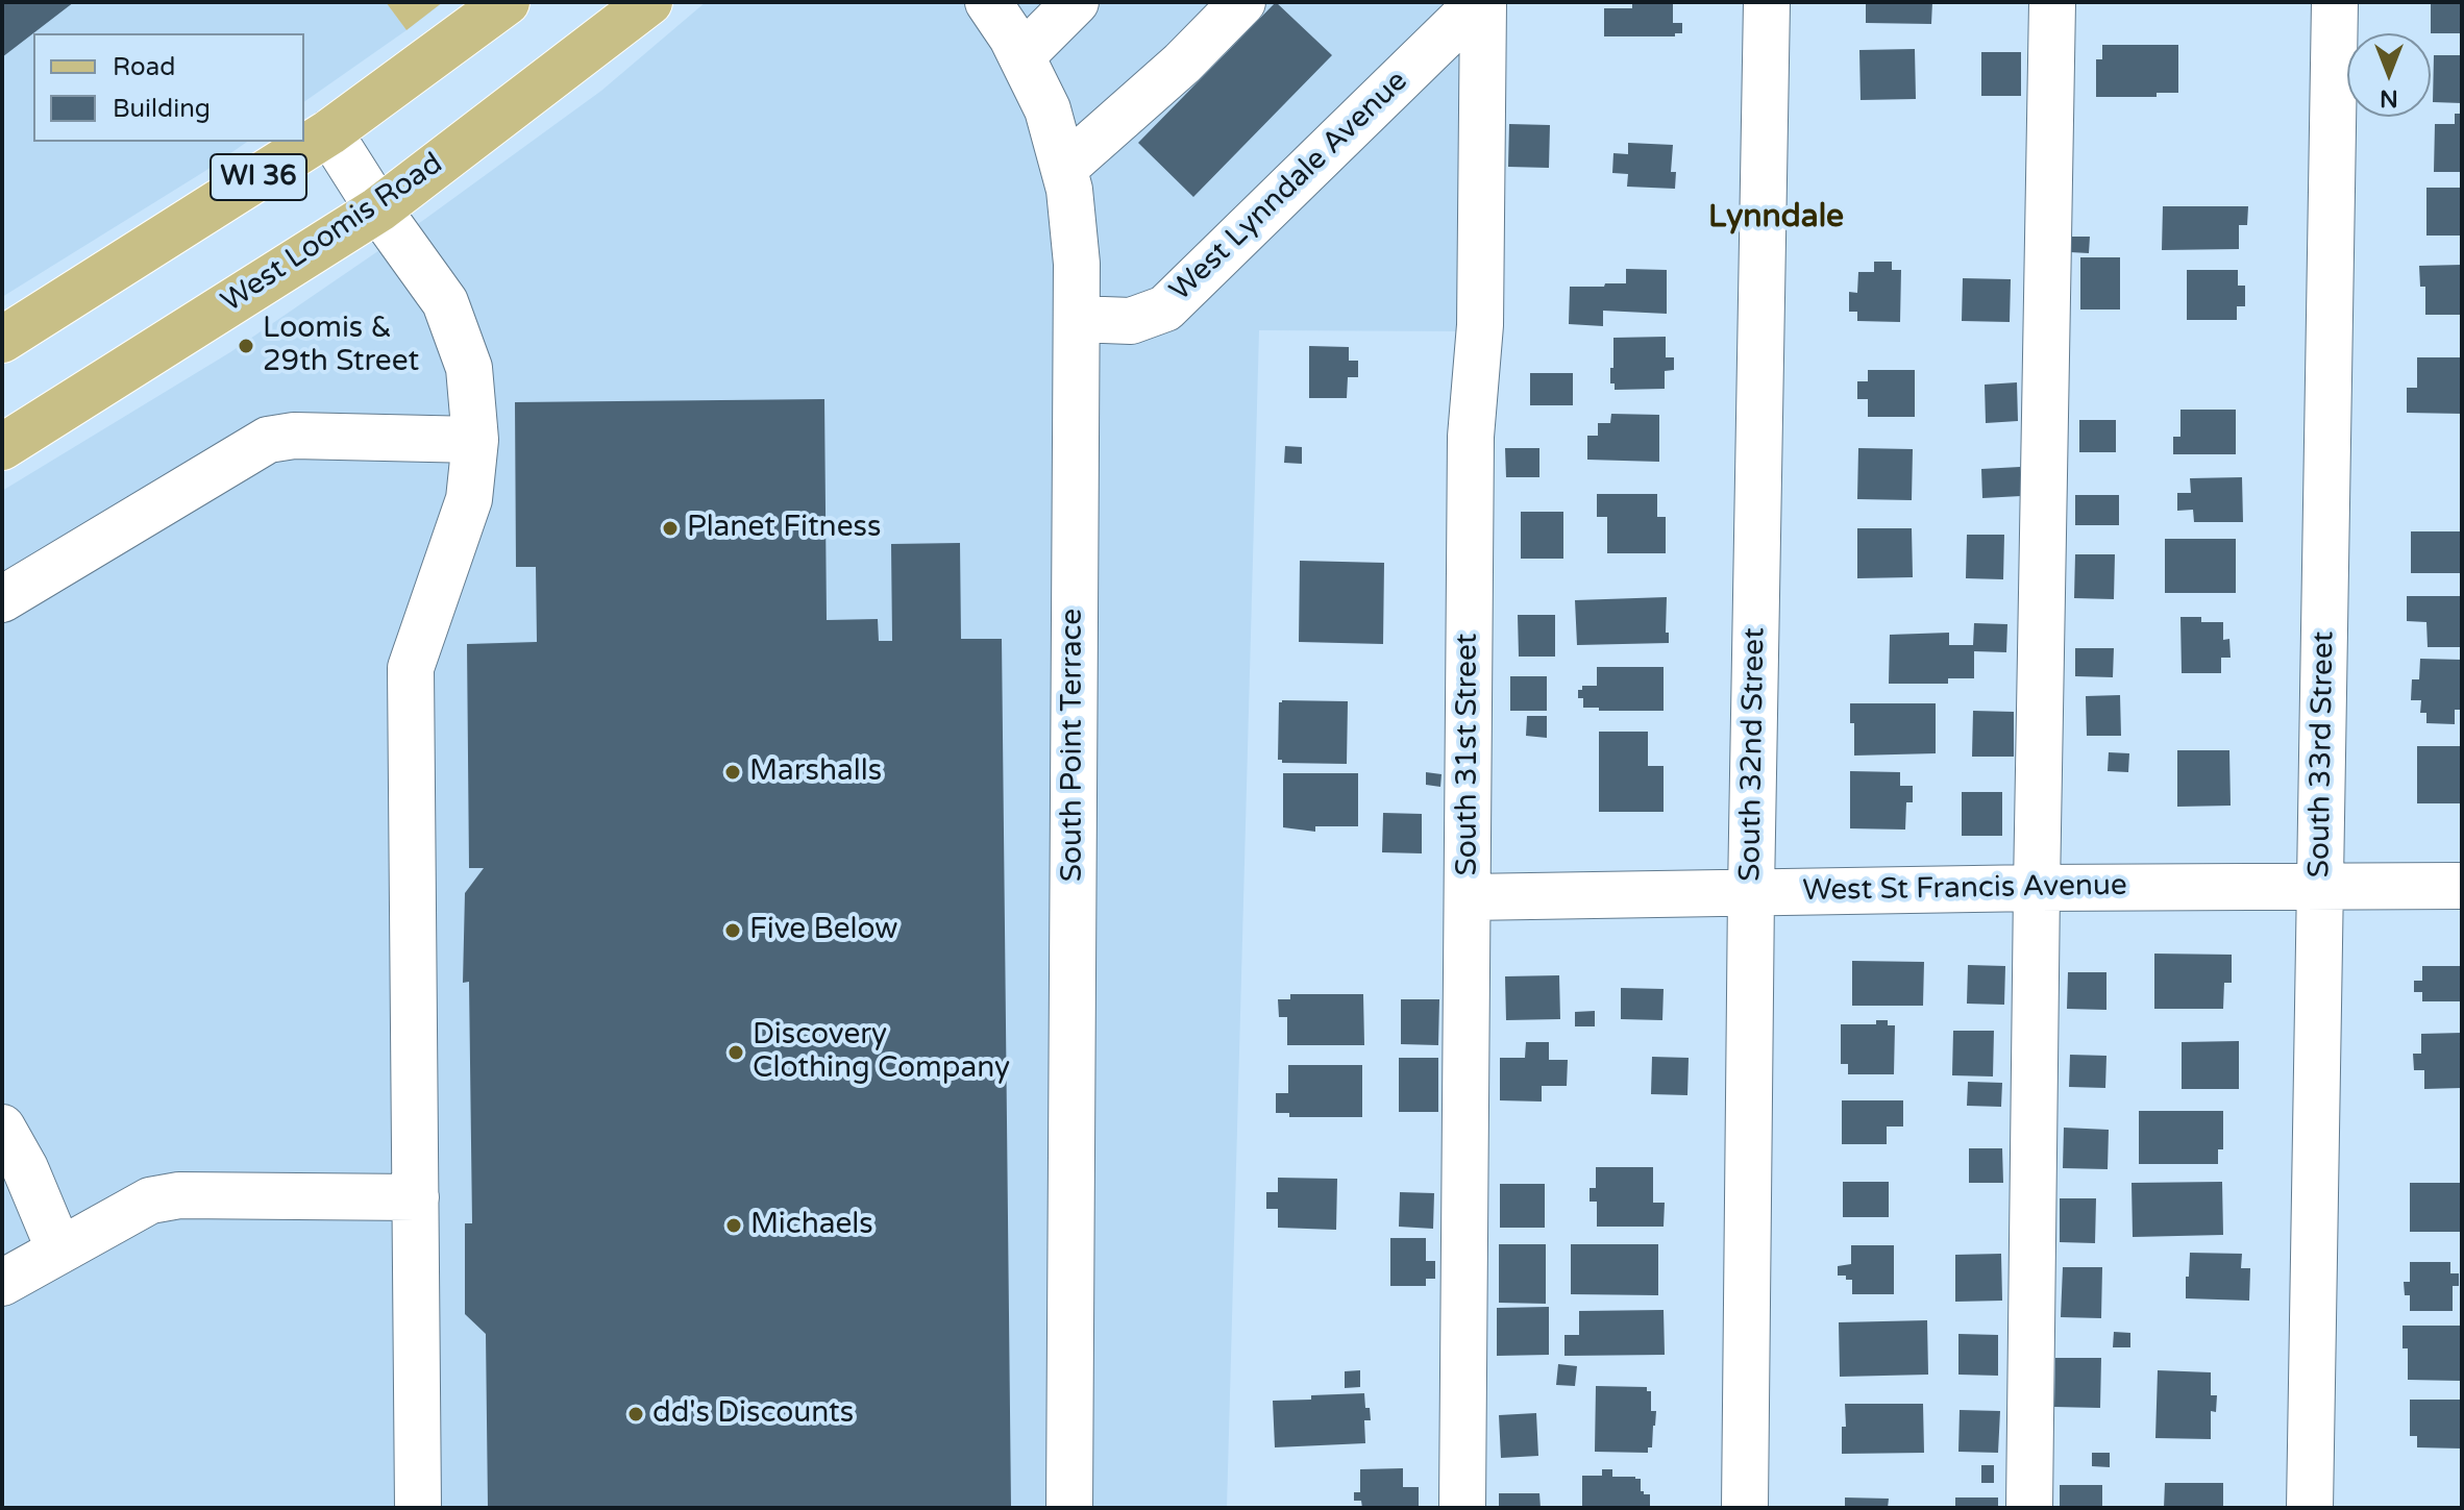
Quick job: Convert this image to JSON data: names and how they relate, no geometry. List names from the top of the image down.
{
  "streets": {
    "main road": ["WI 36", "West Loomis Road"],
    "street": [
      "West Lynndale Avenue",
      "South Point Terrace",
      "South 31st Street",
      "South 32nd Street",
      "South 33rd Street",
      "West St Francis Avenue"
    ]
  },
  "crossings": [
    ["West Lynndale Avenue", "South Point Terrace"],
    ["West Lynndale Avenue", "South 31st Street"],
    ["South 31st Street", "West St Francis Avenue"],
    ["South 32nd Street", "West St Francis Avenue"],
    ["South 33rd Street", "West St Francis Avenue"]
  ],
  "districts": ["Lynndale"],
  "places": [
    "Loomis & 29th Street",
    "Planet Fitness",
    "Marshalls",
    "Five Below",
    "Discovery Clothing Company",
    "Michaels",
    "dd's Discounts"
  ],
  "legend": ["Road", "Building"],
  "north": "bottom"
}
